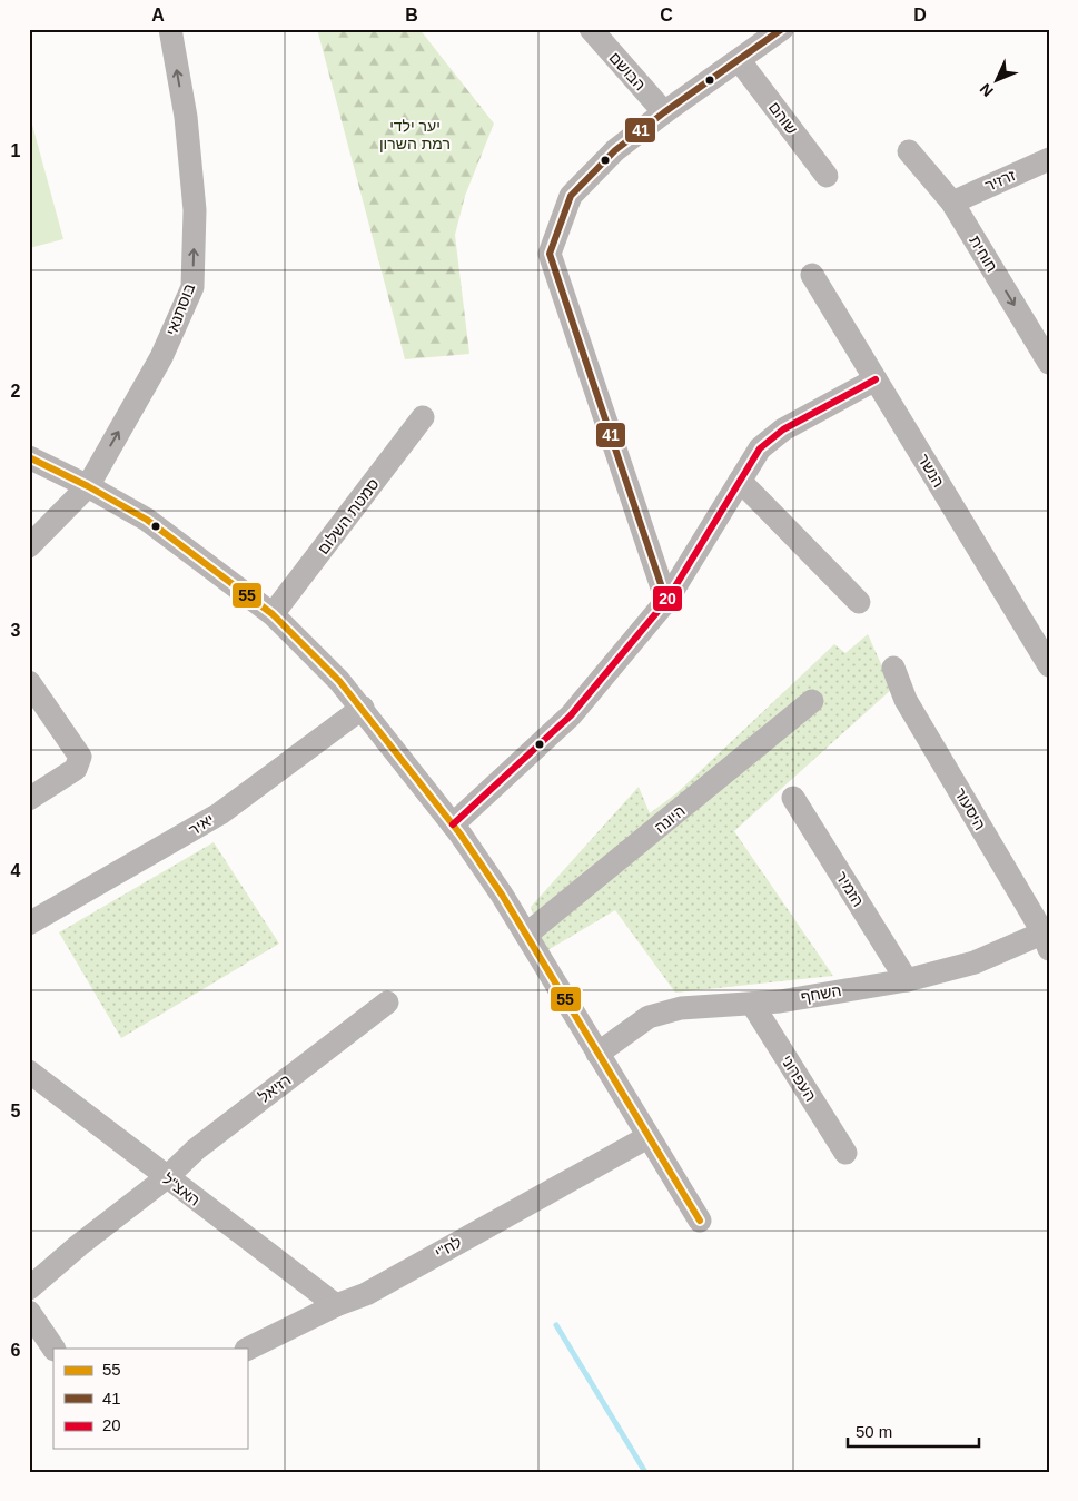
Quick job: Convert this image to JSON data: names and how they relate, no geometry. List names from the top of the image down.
{
  "streets": {
    "street": [
      "הבושם",
      "שוהם",
      "זרזיר",
      "חוחית",
      "בוסתנאי",
      "הנשר",
      "סמטת השלום",
      "היסעור",
      "היונה",
      "יאיר",
      "הזמיר",
      "השחף",
      "העפרוני",
      "רזיאל",
      "האצ\"ל",
      "לח\"י"
    ]
  },
  "crossings": [
    ["זרזיר", "חוחית"],
    ["היסעור", "השחף"],
    ["הזמיר", "השחף"],
    ["השחף", "העפרוני"],
    ["רזיאל", "האצ\"ל"],
    ["האצ\"ל", "לח\"י"]
  ],
  "one_way": ["חוחית", "בוסתנאי"],
  "parks": ["יער ילדי רמת השרון"],
  "lines": ["transit line 41", "transit line 20", "transit line 55"],
  "legend": ["55", "41", "20"],
  "scale_bar": "50 m",
  "north": "bottom left",
  "grid": {
    "columns": [
      "A",
      "B",
      "C",
      "D"
    ],
    "rows": [
      "1",
      "2",
      "3",
      "4",
      "5",
      "6"
    ]
  }
}
